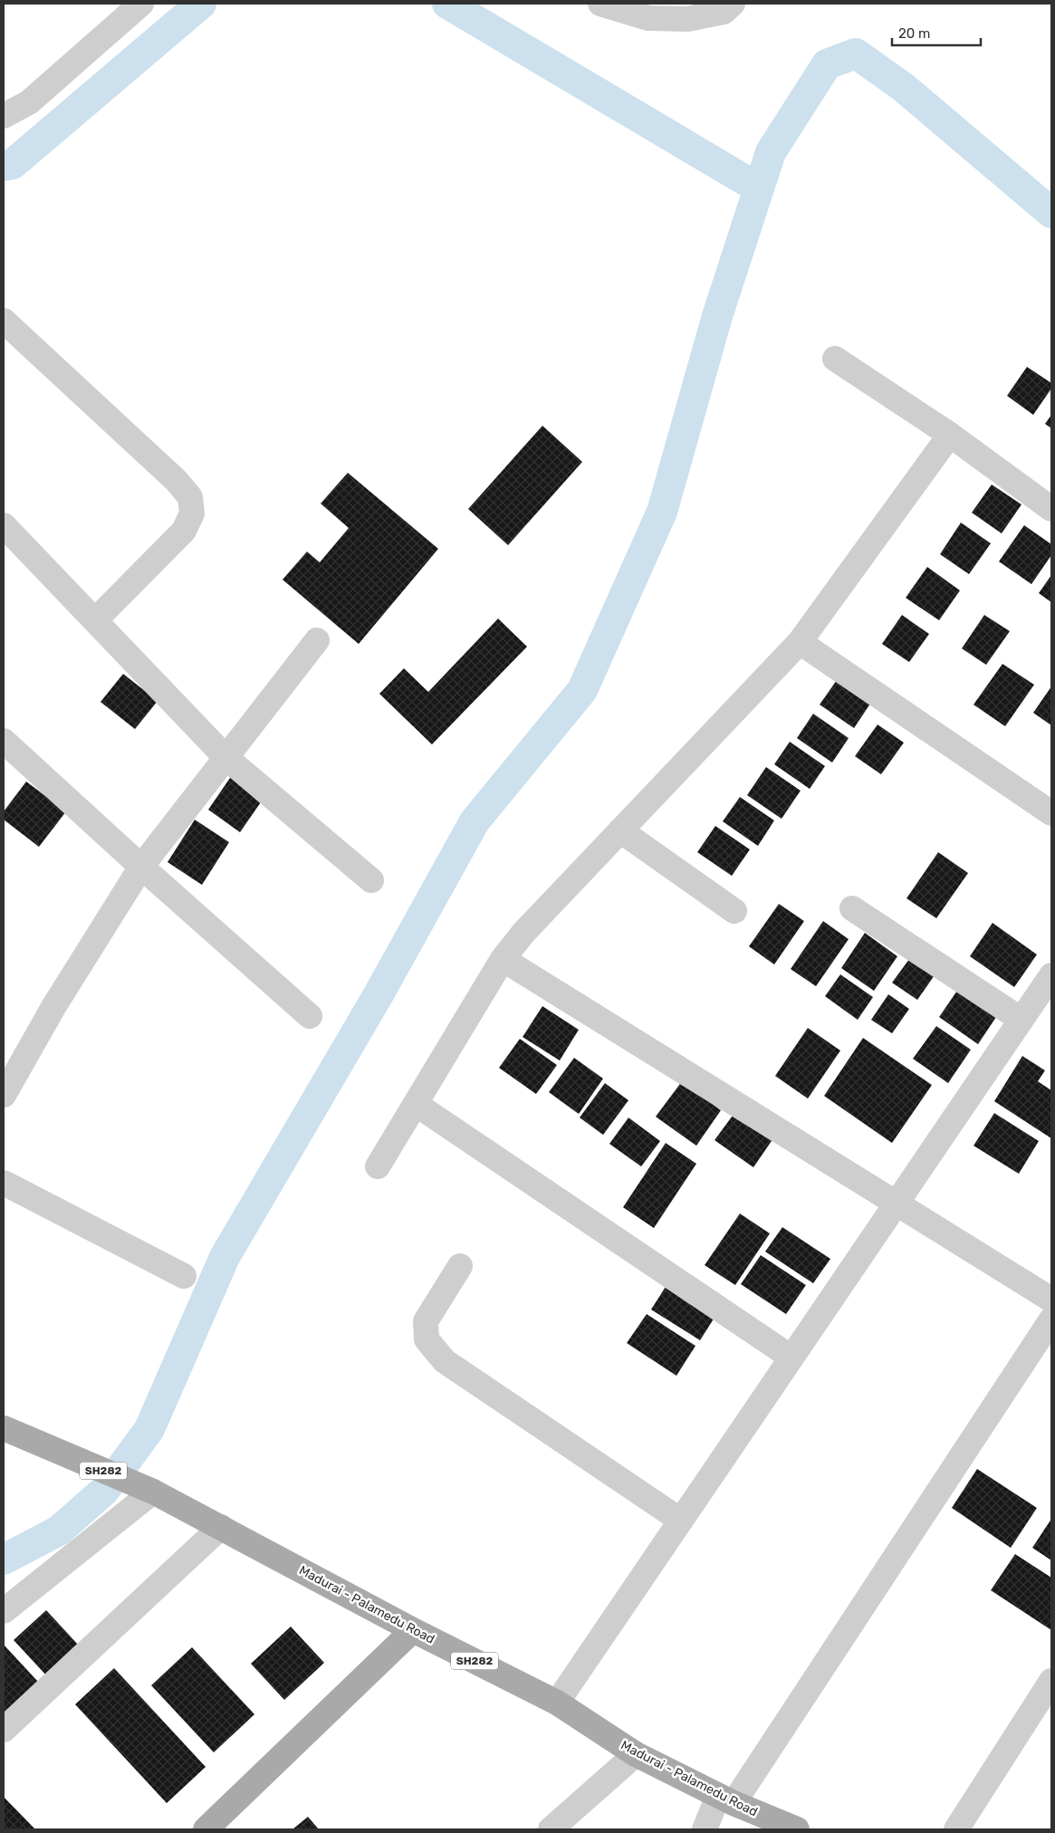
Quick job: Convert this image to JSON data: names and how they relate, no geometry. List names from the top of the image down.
{
  "streets": {
    "main road": ["SH282", "Madurai - Palamedu Road"]
  },
  "scale_bar": "20 m"
}
